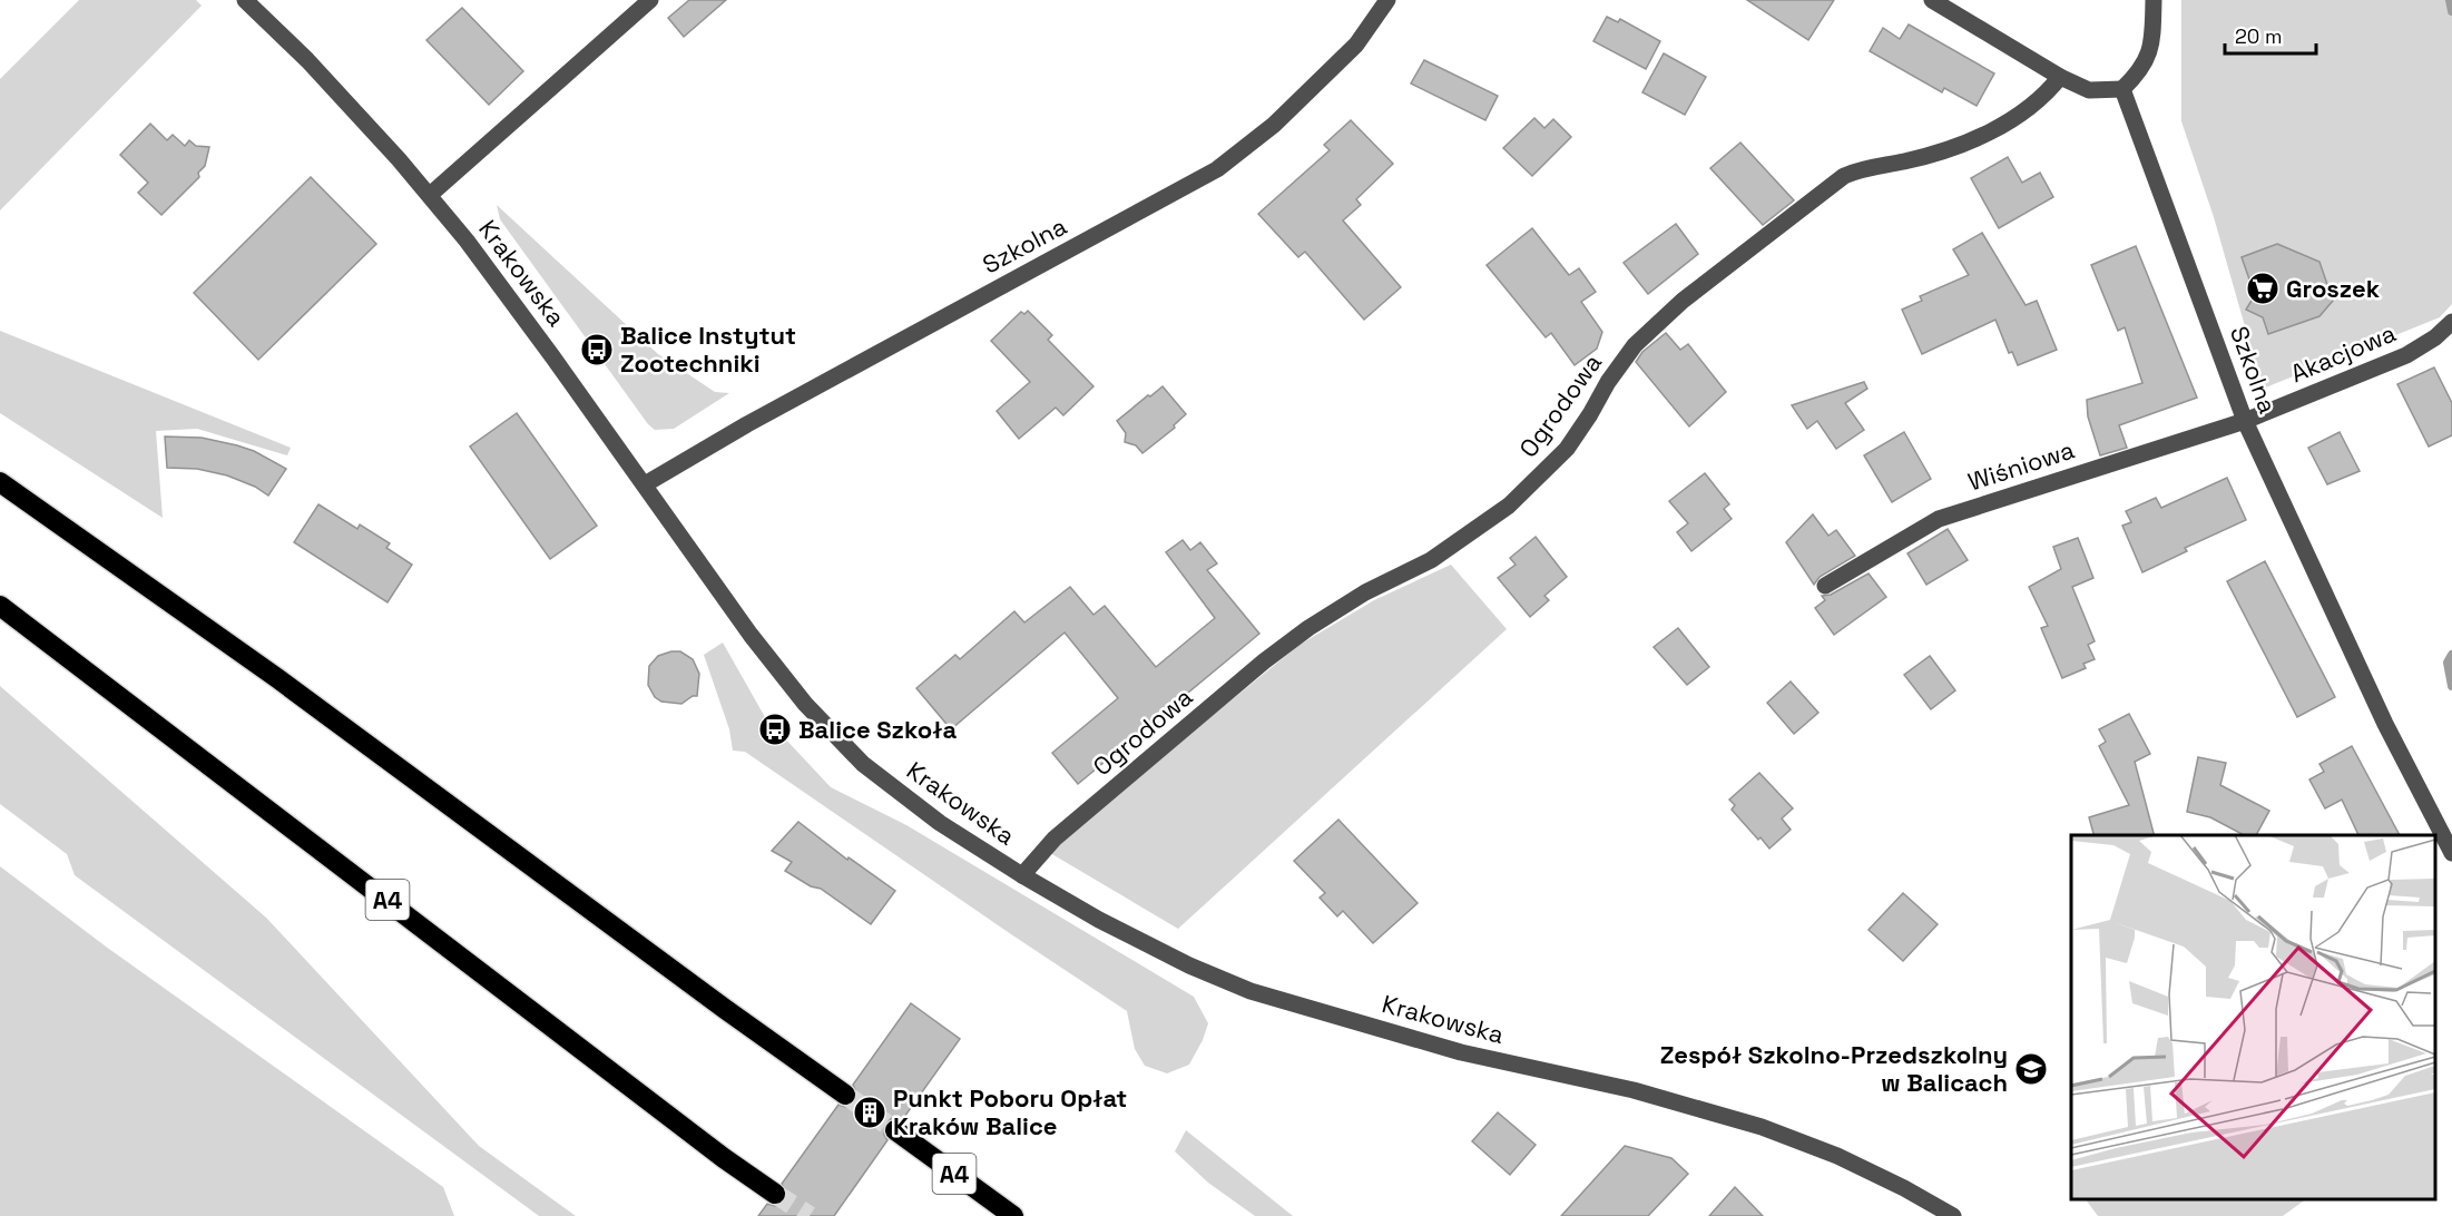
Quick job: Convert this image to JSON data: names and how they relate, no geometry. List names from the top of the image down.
{
  "streets": {
    "highway": ["A4"],
    "street": [
      "Szkolna",
      "Krakowska",
      "Akacjowa",
      "Ogrodowa",
      "Wiśniowa"
    ]
  },
  "crossings": [
    ["Szkolna", "Krakowska"],
    ["Szkolna", "Akacjowa"],
    ["Szkolna", "Wiśniowa"],
    ["Krakowska", "Ogrodowa"],
    ["Akacjowa", "Wiśniowa"]
  ],
  "places": {
    "supermarket": ["Groszek"],
    "bus stop": ["Balice Instytut Zootechniki", "Balice Szkoła"],
    "school or university": ["Zespół Szkolno-Przedszkolny w Balicach"],
    "building": ["Punkt Poboru Opłat Kraków Balice"]
  },
  "scale_bar": "20 m"
}
